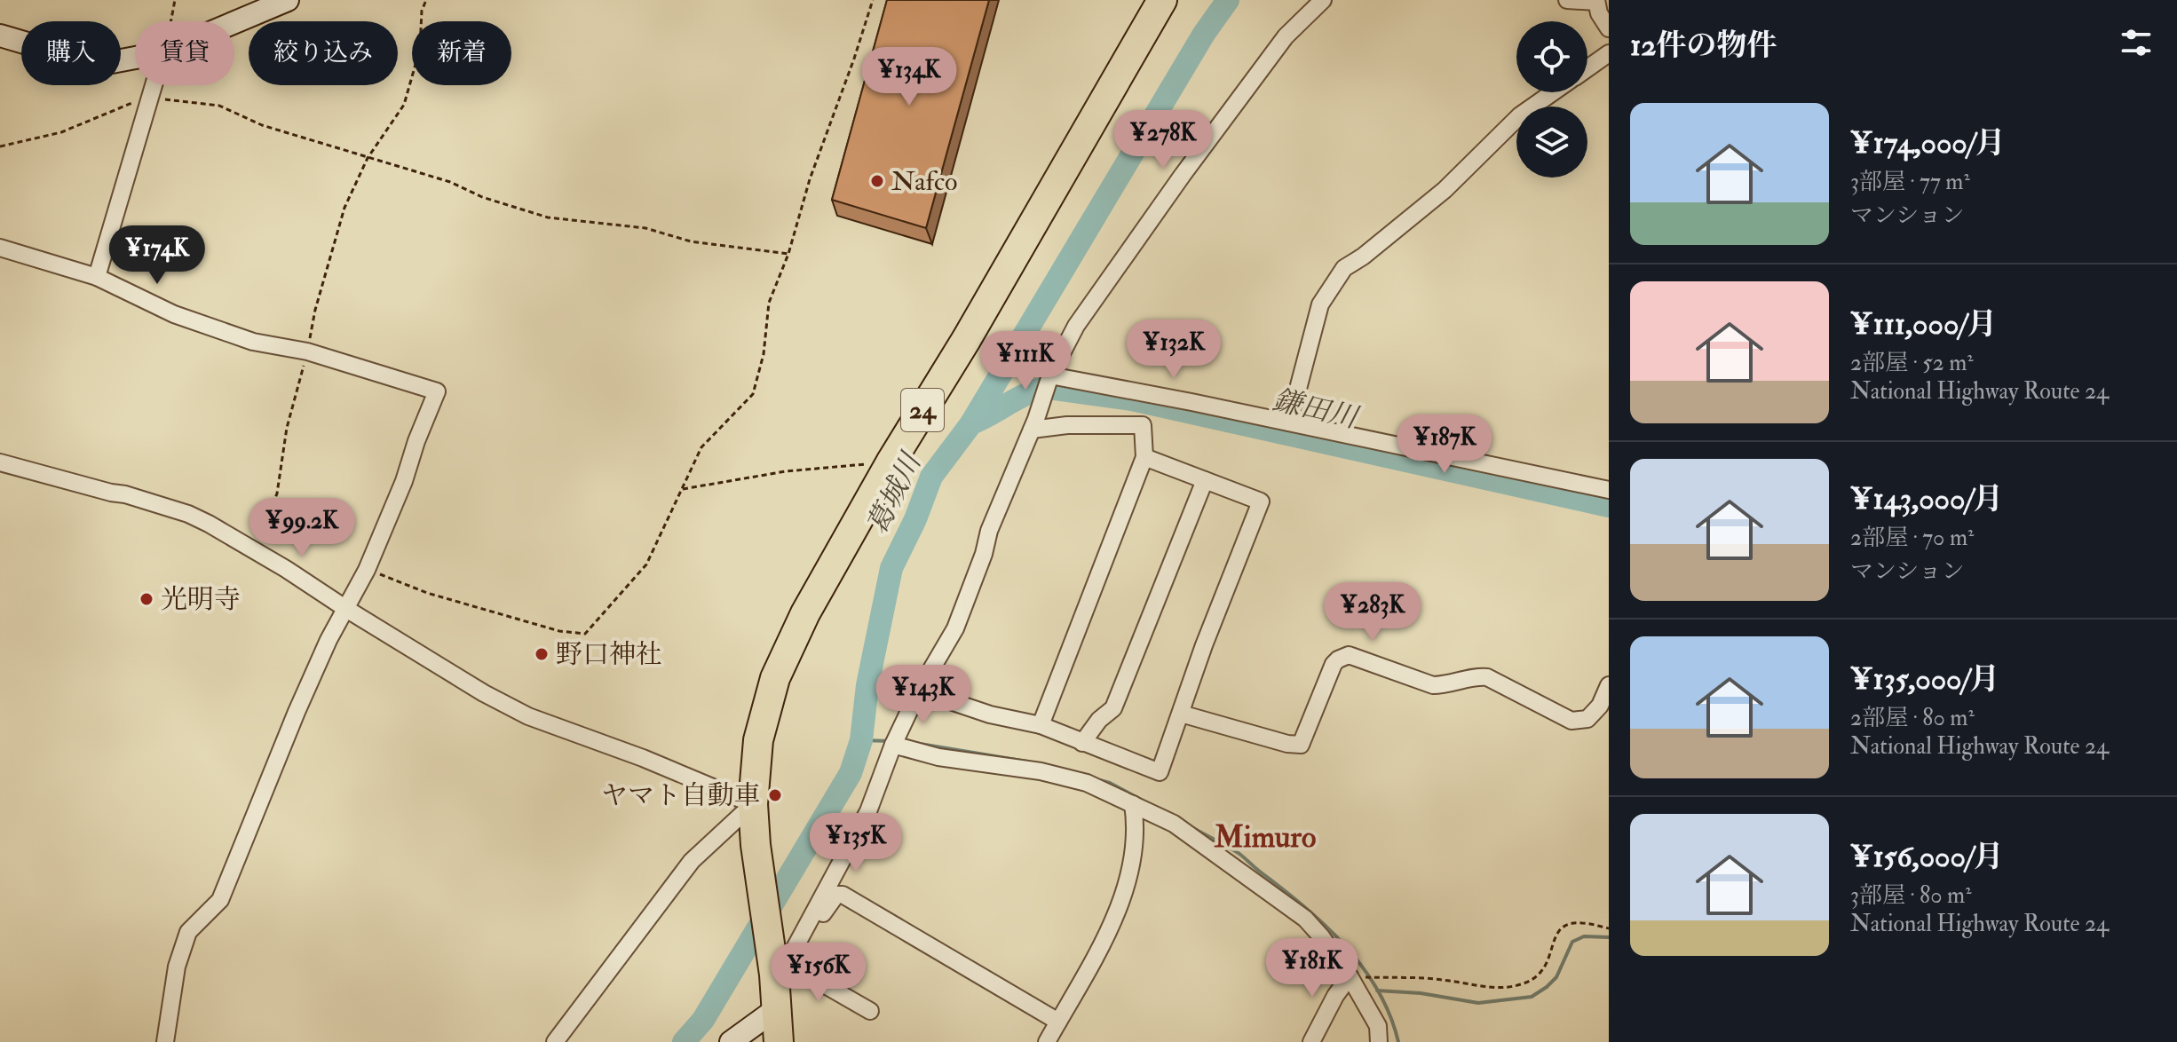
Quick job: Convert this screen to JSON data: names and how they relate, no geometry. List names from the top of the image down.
{
  "streets": {
    "highway": ["24"]
  },
  "districts": ["Mimuro"],
  "water": ["鎌田川", "葛城川"],
  "places": [
    "Nafco",
    "光明寺",
    "野口神社",
    "ヤマト自動車"
  ],
  "page": {
    "heading": "12件の物件",
    "chip": [
      "購入",
      "賃貸",
      "絞り込み",
      "新着"
    ],
    "price": [
      "¥134K",
      "¥278K",
      "¥174K",
      "¥132K",
      "¥111K",
      "¥187K",
      "¥99.2K",
      "¥283K",
      "¥143K",
      "¥135K",
      "¥181K",
      "¥156K"
    ],
    "list": [
      {
        "name": "¥174,000/月",
        "note": "3部屋 · 77 m² · マンション"
      },
      {
        "name": "¥111,000/月",
        "note": "2部屋 · 52 m² · National Highway Route 24"
      },
      {
        "name": "¥143,000/月",
        "note": "2部屋 · 70 m² · マンション"
      },
      {
        "name": "¥135,000/月",
        "note": "2部屋 · 80 m² · National Highway Route 24"
      },
      {
        "name": "¥156,000/月",
        "note": "3部屋 · 80 m² · National Highway Route 24"
      }
    ]
  }
}
